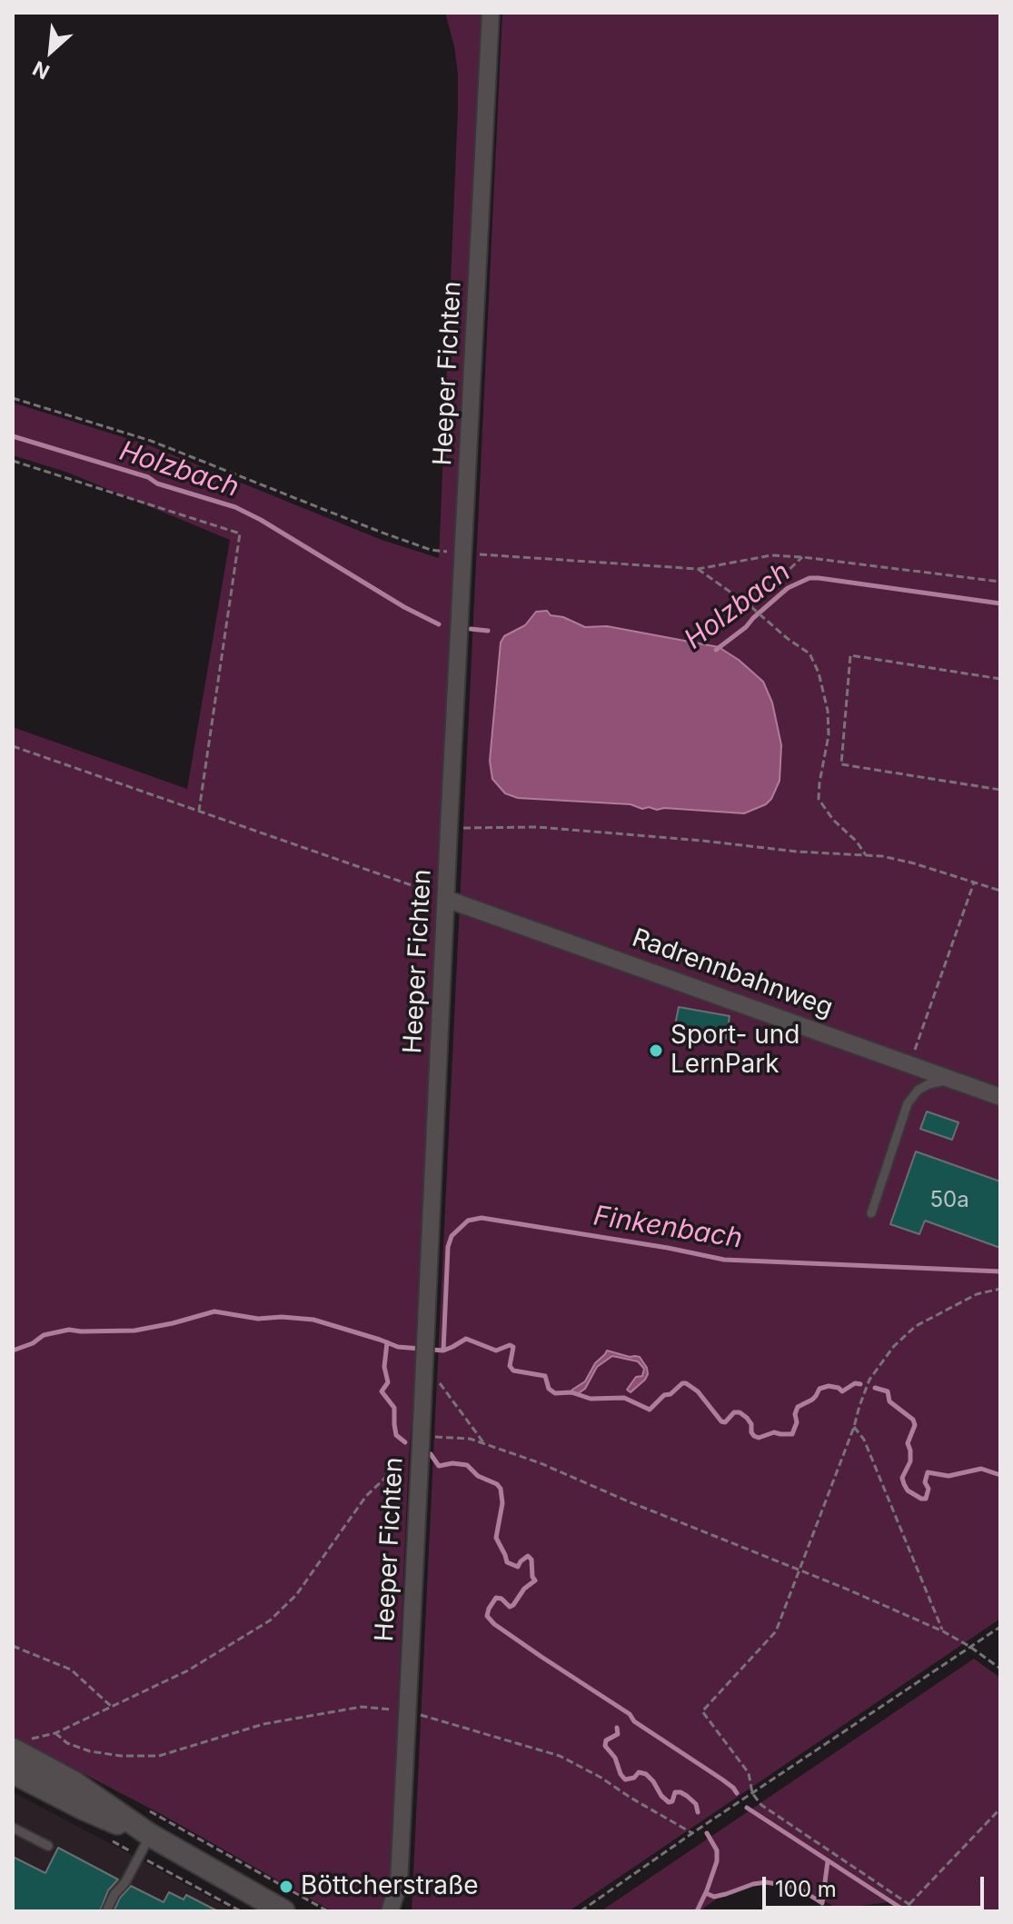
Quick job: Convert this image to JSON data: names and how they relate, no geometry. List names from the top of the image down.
{
  "streets": {
    "street": ["Heeper Fichten", "Radrennbahnweg"]
  },
  "crossings": [
    ["Heeper Fichten", "Radrennbahnweg"]
  ],
  "water": ["Holzbach", "Finkenbach"],
  "places": ["Sport- und LernPark", "Böttcherstraße"],
  "house_numbers": ["50a"],
  "scale_bar": "100 m",
  "north": "bottom left"
}
